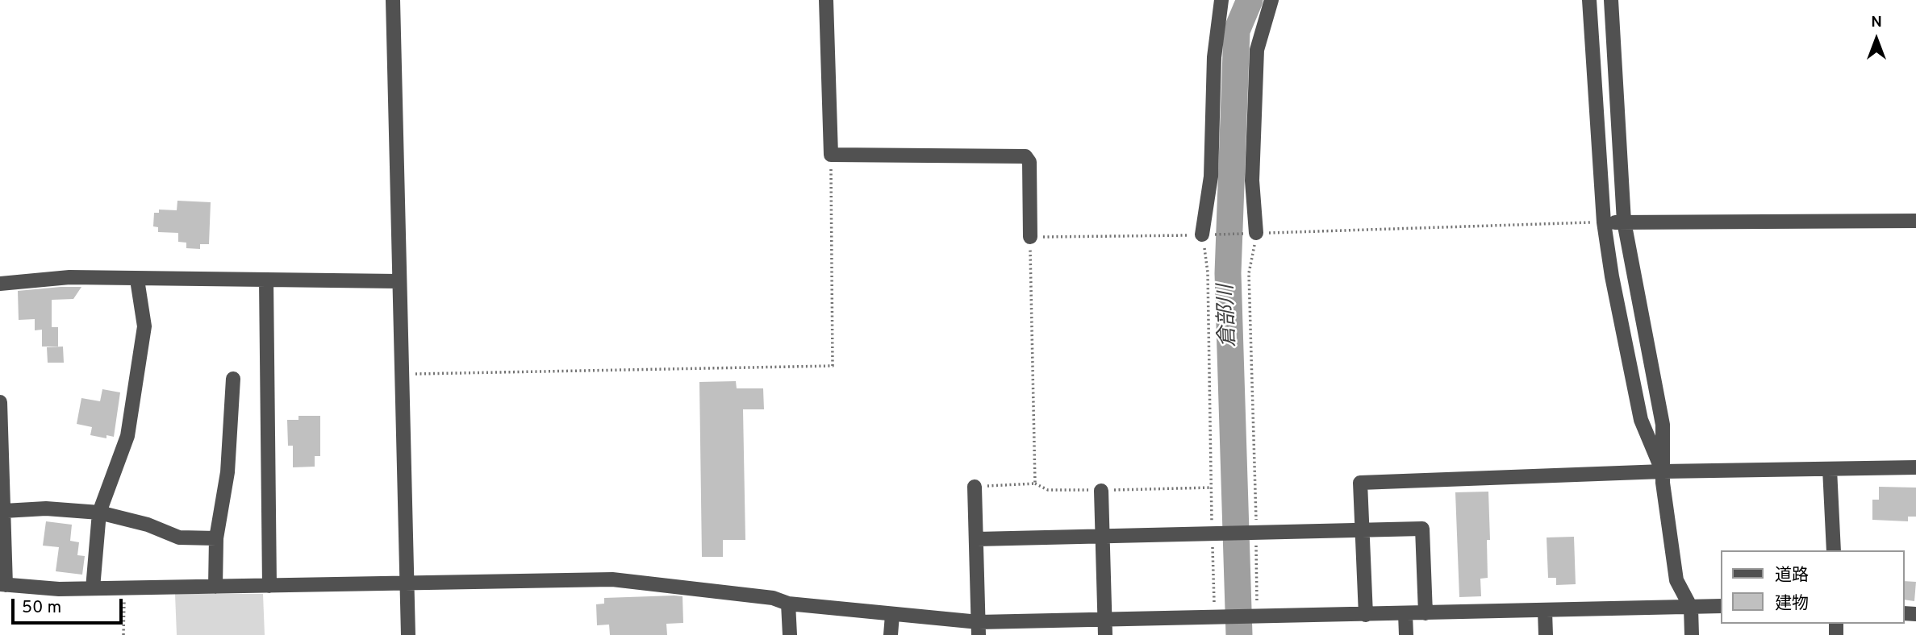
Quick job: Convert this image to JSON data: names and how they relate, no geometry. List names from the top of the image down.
{
  "water": ["倉部川"],
  "legend": ["道路", "建物"],
  "scale_bar": "50 m",
  "north": "top"
}
